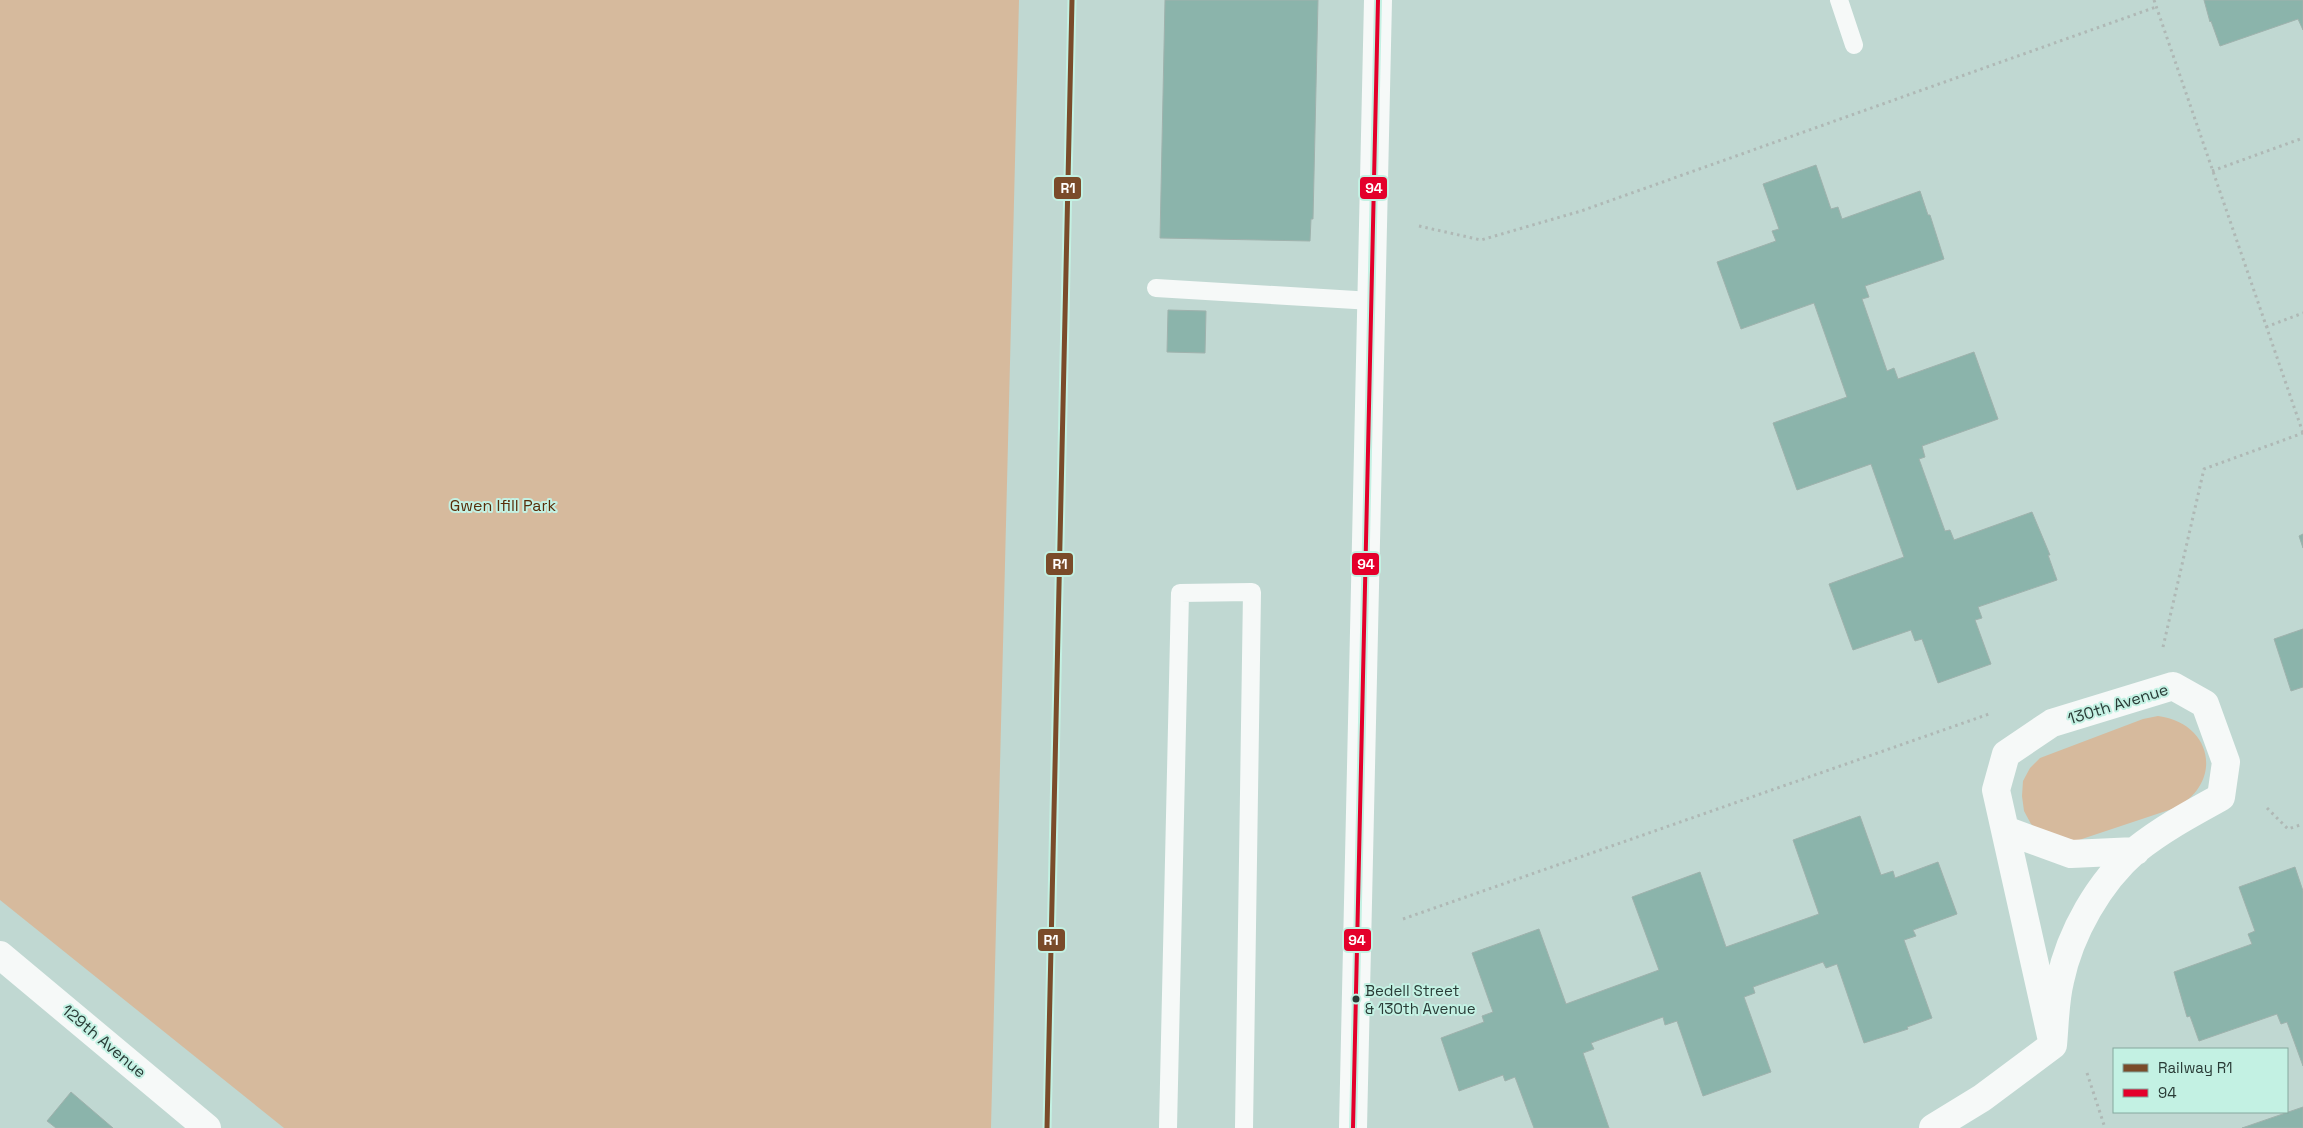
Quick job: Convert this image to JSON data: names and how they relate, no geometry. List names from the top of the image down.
{
  "streets": {
    "street": ["130th Avenue", "129th Avenue"]
  },
  "parks": ["Gwen Ifill Park"],
  "places": ["Bedell Street & 130th Avenue"],
  "lines": ["rail line R1", "transit line 94"],
  "legend": ["Railway R1", "94"]
}
